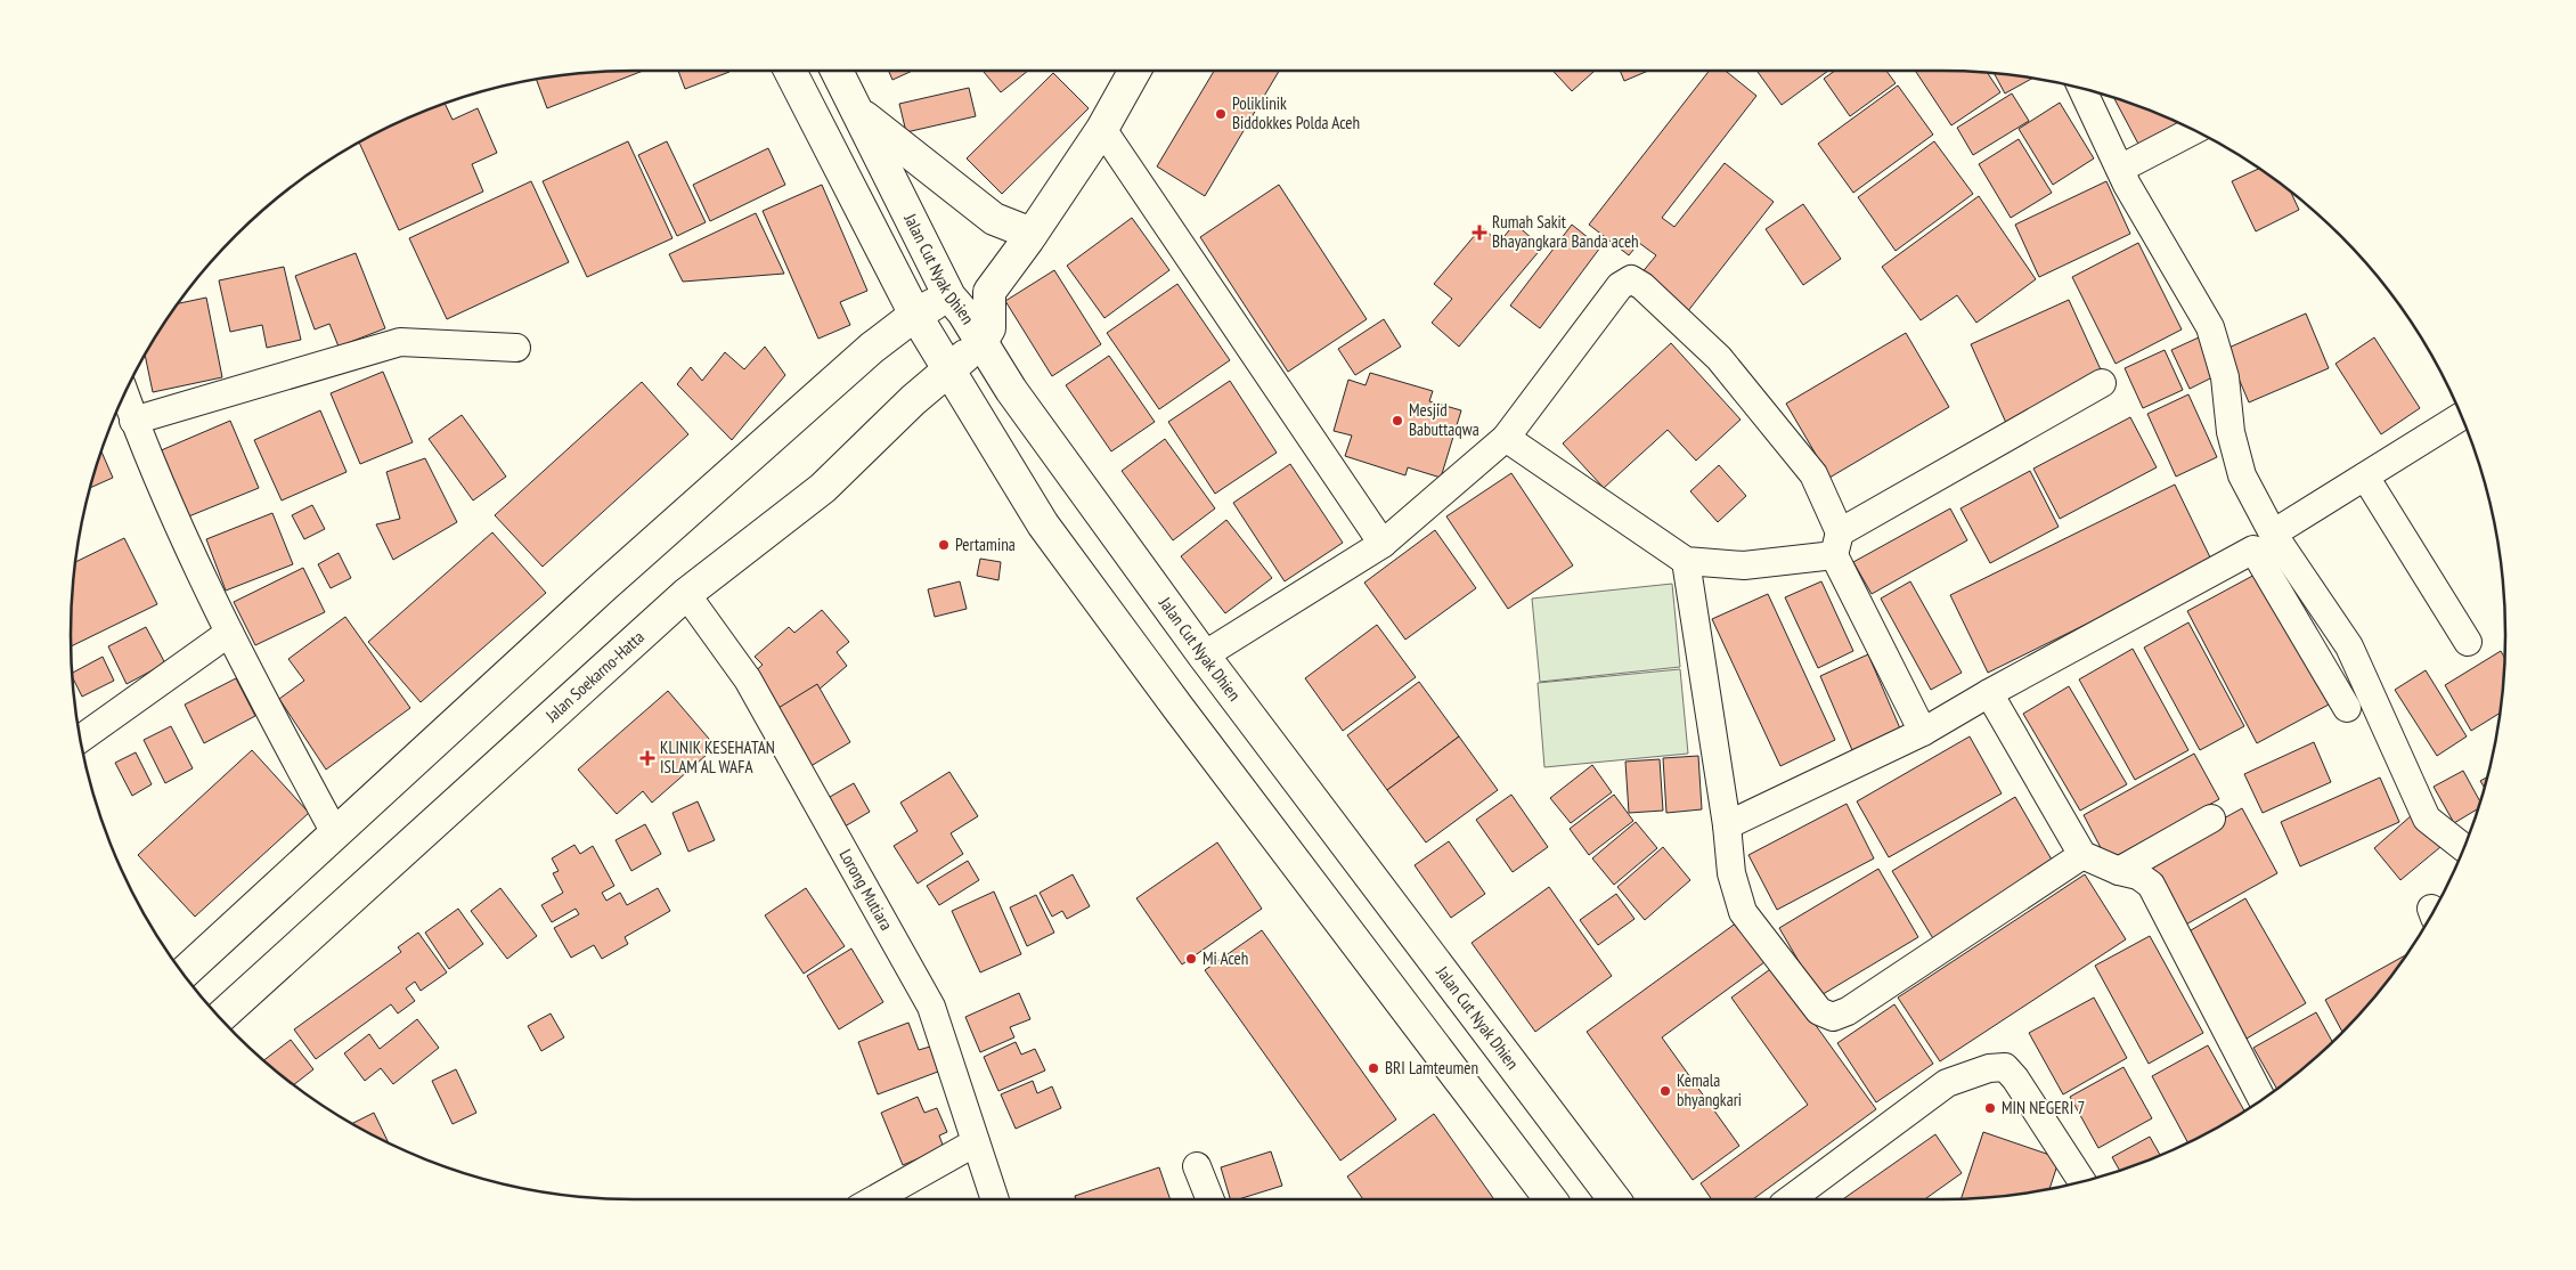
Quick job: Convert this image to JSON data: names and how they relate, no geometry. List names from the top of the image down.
{
  "streets": {
    "main road": ["Jalan Cut Nyak Dhien", "Jalan Soekarno-Hatta"],
    "street": ["Lorong Mutiara"]
  },
  "crossings": [
    ["Jalan Cut Nyak Dhien", "Jalan Soekarno-Hatta"],
    ["Jalan Soekarno-Hatta", "Lorong Mutiara"]
  ],
  "places": {
    "other": [
      "Poliklinik Biddokkes Polda Aceh",
      "Mesjid Babuttaqwa",
      "Pertamina",
      "Mi Aceh",
      "BRI Lamteumen",
      "Kemala bhyangkari",
      "MIN NEGERI 7"
    ],
    "health": ["Rumah Sakit Bhayangkara Banda aceh", "KLINIK KESEHATAN ISLAM AL WAFA"]
  }
}
